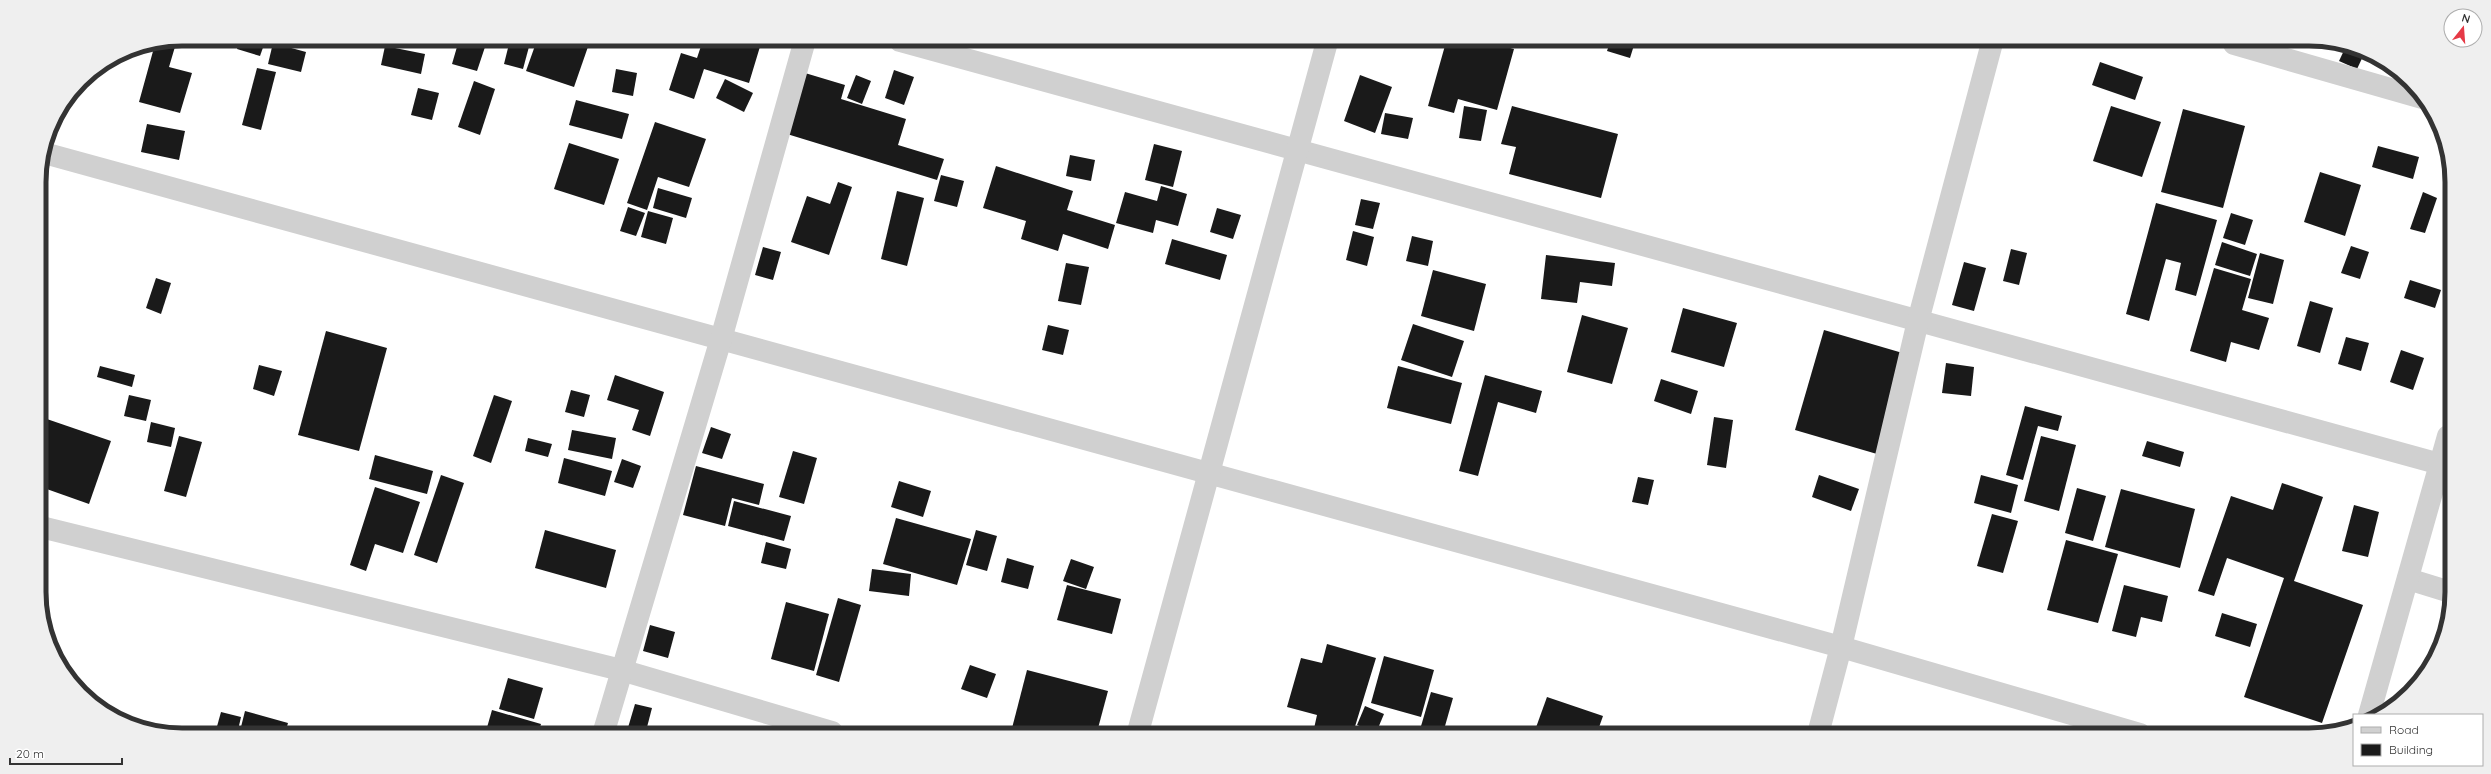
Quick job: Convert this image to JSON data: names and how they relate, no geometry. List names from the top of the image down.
{
  "legend": ["Road", "Building"],
  "scale_bar": "20 m",
  "north": "top"
}
